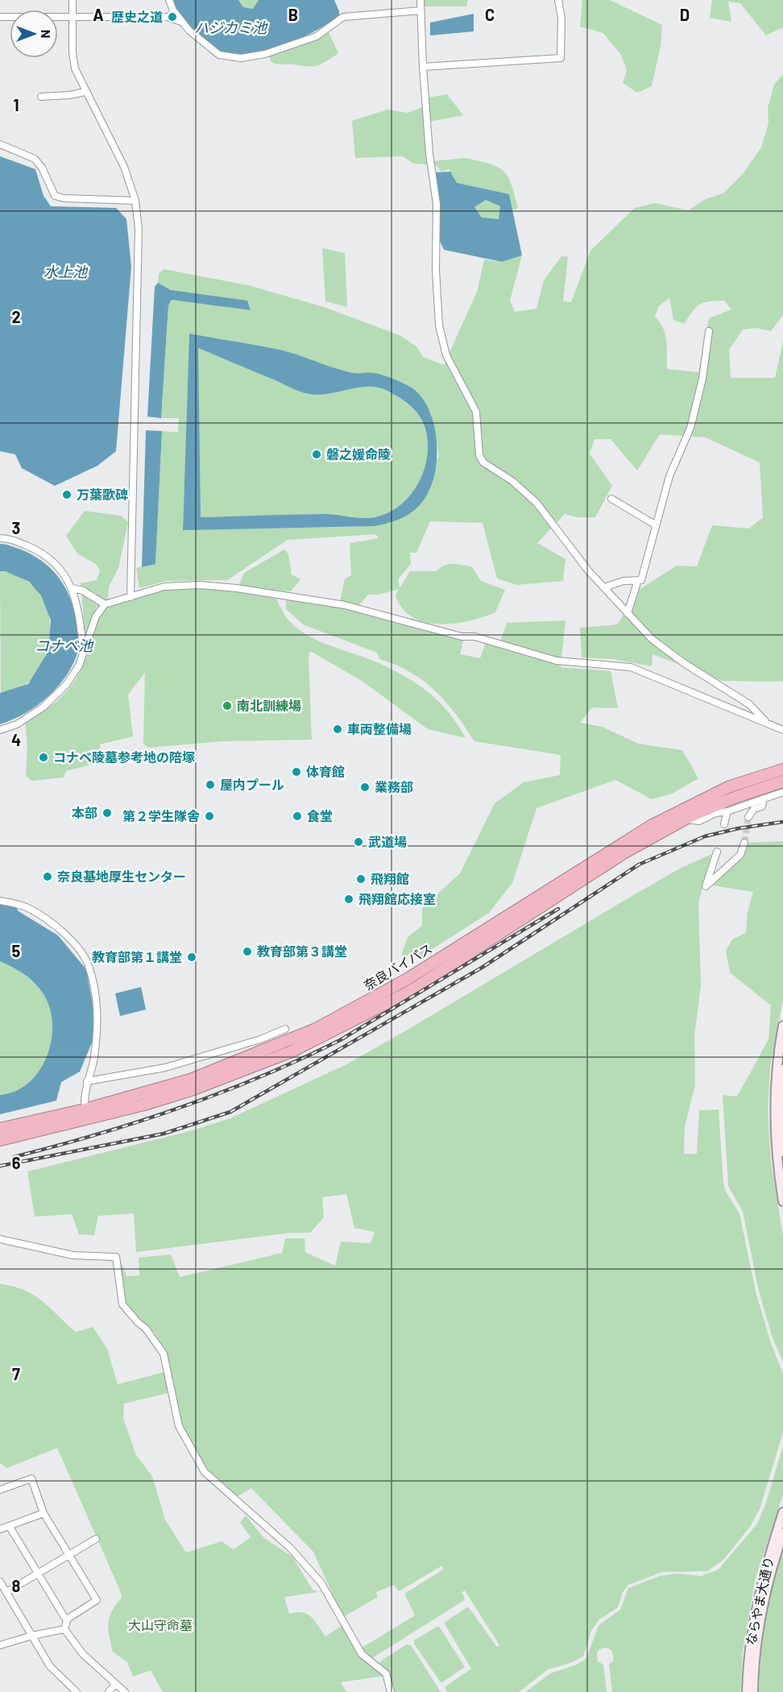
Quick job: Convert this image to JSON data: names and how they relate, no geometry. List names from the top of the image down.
{
  "streets": {
    "highway": ["奈良バイパス"],
    "street": ["ならやま大通り"]
  },
  "water": ["ハジカミ池", "水上池", "コナベ池"],
  "parks": ["大山守命墓"],
  "places": [
    "歴史之道",
    "磐之媛命陵",
    "万葉歌碑",
    "南北訓練場",
    "車両整備場",
    "コナベ陵墓参考地の陪塚",
    "体育館",
    "屋内プール",
    "業務部",
    "本部",
    "第２学生隊舎",
    "食堂",
    "武道場",
    "奈良基地厚生センター",
    "飛翔館",
    "飛翔館応接室",
    "教育部第３講堂",
    "教育部第１講堂"
  ],
  "north": "right",
  "grid": {
    "columns": [
      "A",
      "B",
      "C",
      "D"
    ],
    "rows": [
      "1",
      "2",
      "3",
      "4",
      "5",
      "6",
      "7",
      "8"
    ]
  }
}
